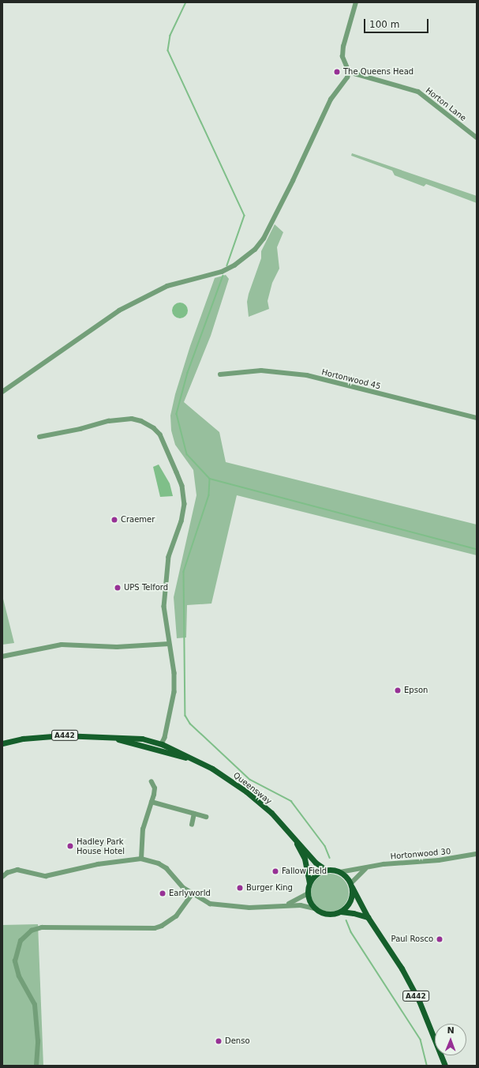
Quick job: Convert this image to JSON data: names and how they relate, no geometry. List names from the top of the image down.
{
  "streets": {
    "main road": ["A442", "Queensway"],
    "street": ["Horton Lane", "Hortonwood 45", "Hortonwood 30"]
  },
  "crossings": [
    ["A442", "Queensway"],
    ["A442", "Hortonwood 30"],
    ["Queensway", "Hortonwood 30"]
  ],
  "places": [
    "The Queens Head",
    "Craemer",
    "UPS Telford",
    "Epson",
    "Hadley Park House Hotel",
    "Fallow Field",
    "Burger King",
    "Earlyworld",
    "Paul Rosco",
    "Denso"
  ],
  "scale_bar": "100 m",
  "north": "top"
}
